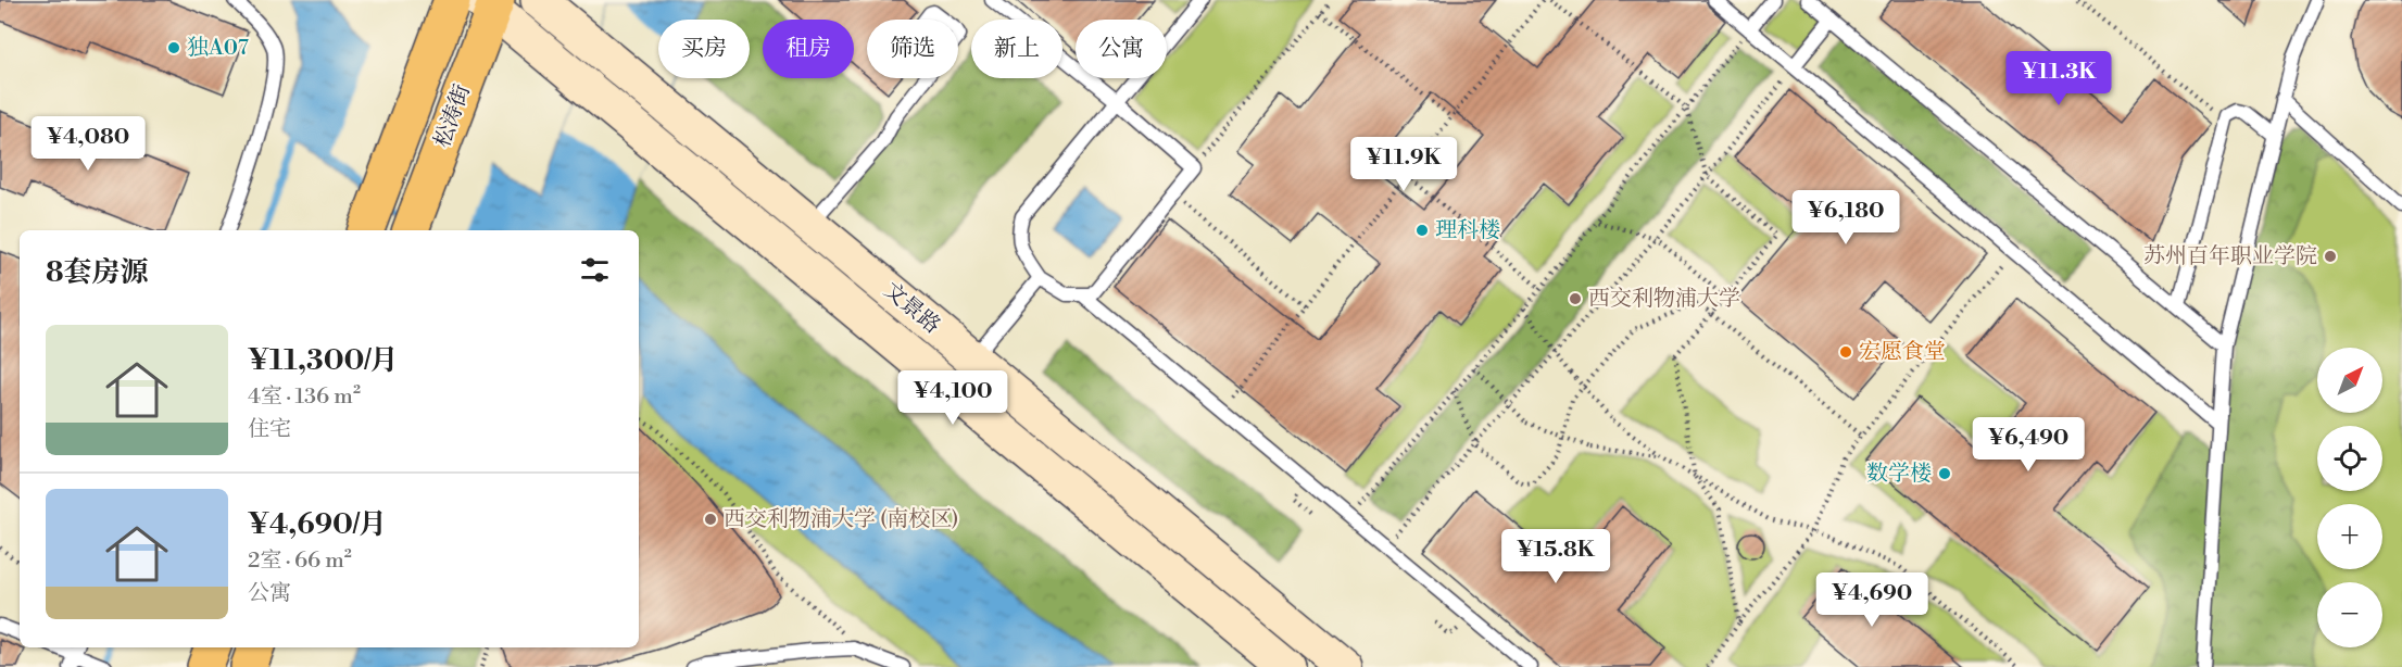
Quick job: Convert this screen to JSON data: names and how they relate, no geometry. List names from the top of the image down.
{
  "streets": {
    "main road": ["松涛街", "文景路"]
  },
  "crossings": [
    ["松涛街", "文景路"]
  ],
  "places": [
    "独A07",
    "理科楼",
    "苏州百年职业学院",
    "西交利物浦大学",
    "宏愿食堂",
    "数学楼",
    "西交利物浦大学 (南校区)"
  ],
  "north": "top right",
  "page": {
    "chip": [
      "买房",
      "租房",
      "筛选",
      "新上",
      "公寓"
    ],
    "price": [
      "¥11.3K",
      "¥4,080",
      "¥11.9K",
      "¥6,180",
      "¥4,100",
      "¥6,490",
      "¥15.8K",
      "¥4,690"
    ],
    "heading": "8套房源",
    "list": [
      {
        "name": "¥11,300/月",
        "note": "4室 · 136 m² · 住宅"
      },
      {
        "name": "¥4,690/月",
        "note": "2室 · 66 m² · 公寓"
      }
    ],
    "map_buttons": ["+", "−"]
  }
}
